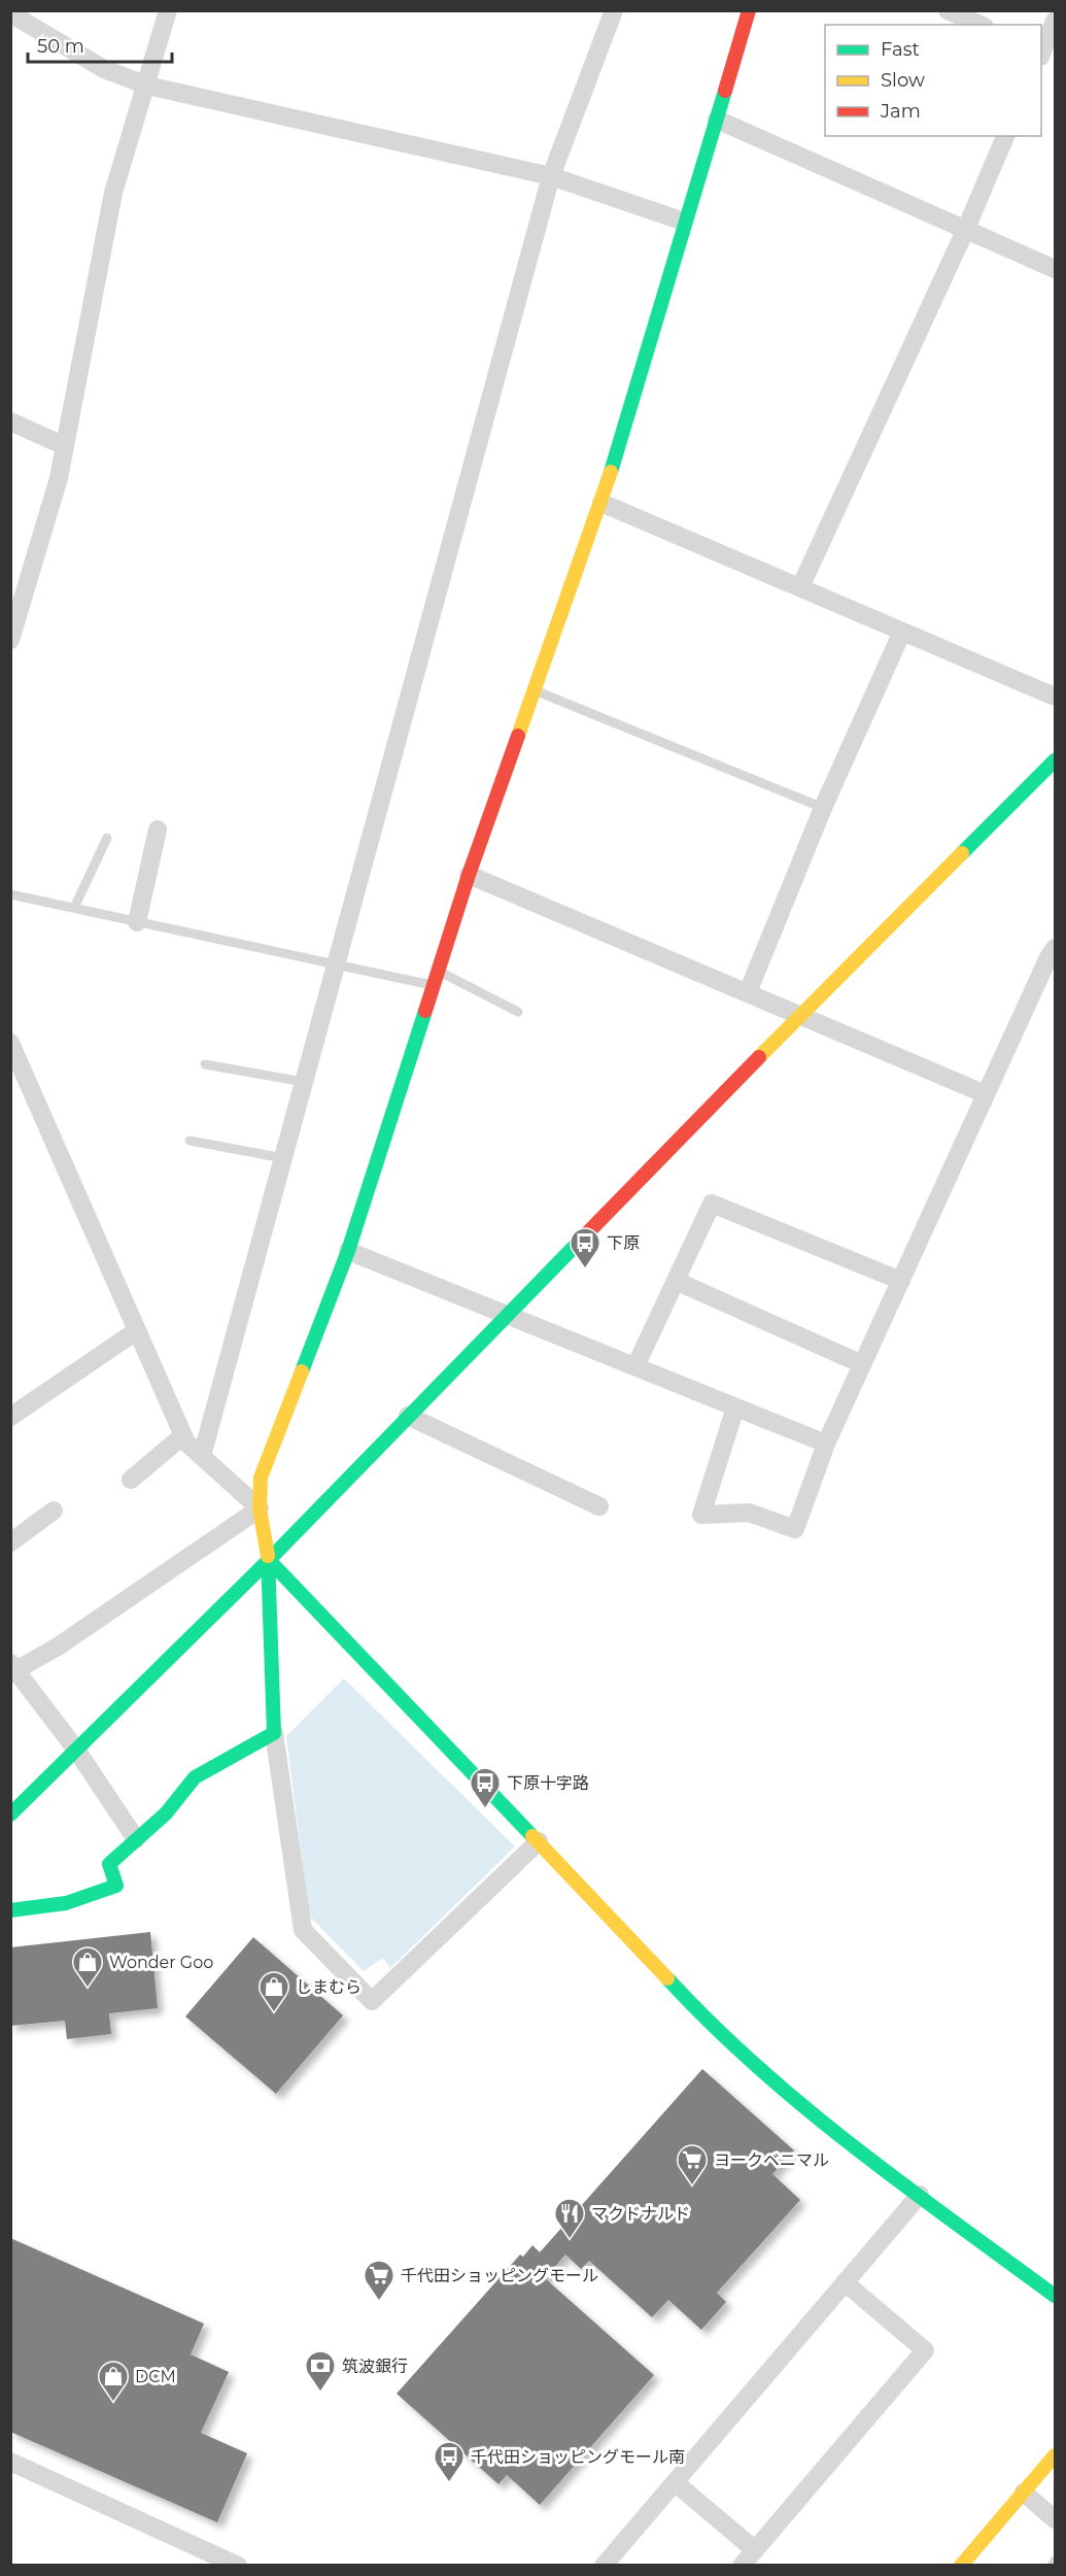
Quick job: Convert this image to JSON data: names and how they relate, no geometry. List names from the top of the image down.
{
  "places": {
    "bus stop": ["下原", "下原十字路", "千代田ショッピングモール南"],
    "shop": ["Wonder Goo", "しまむら", "DCM"],
    "supermarket": ["ヨークベニマル", "千代田ショッピングモール"],
    "restaurant": ["マクドナルド"],
    "bank": ["筑波銀行"]
  },
  "legend": ["Fast", "Slow", "Jam"],
  "scale_bar": "50 m"
}
